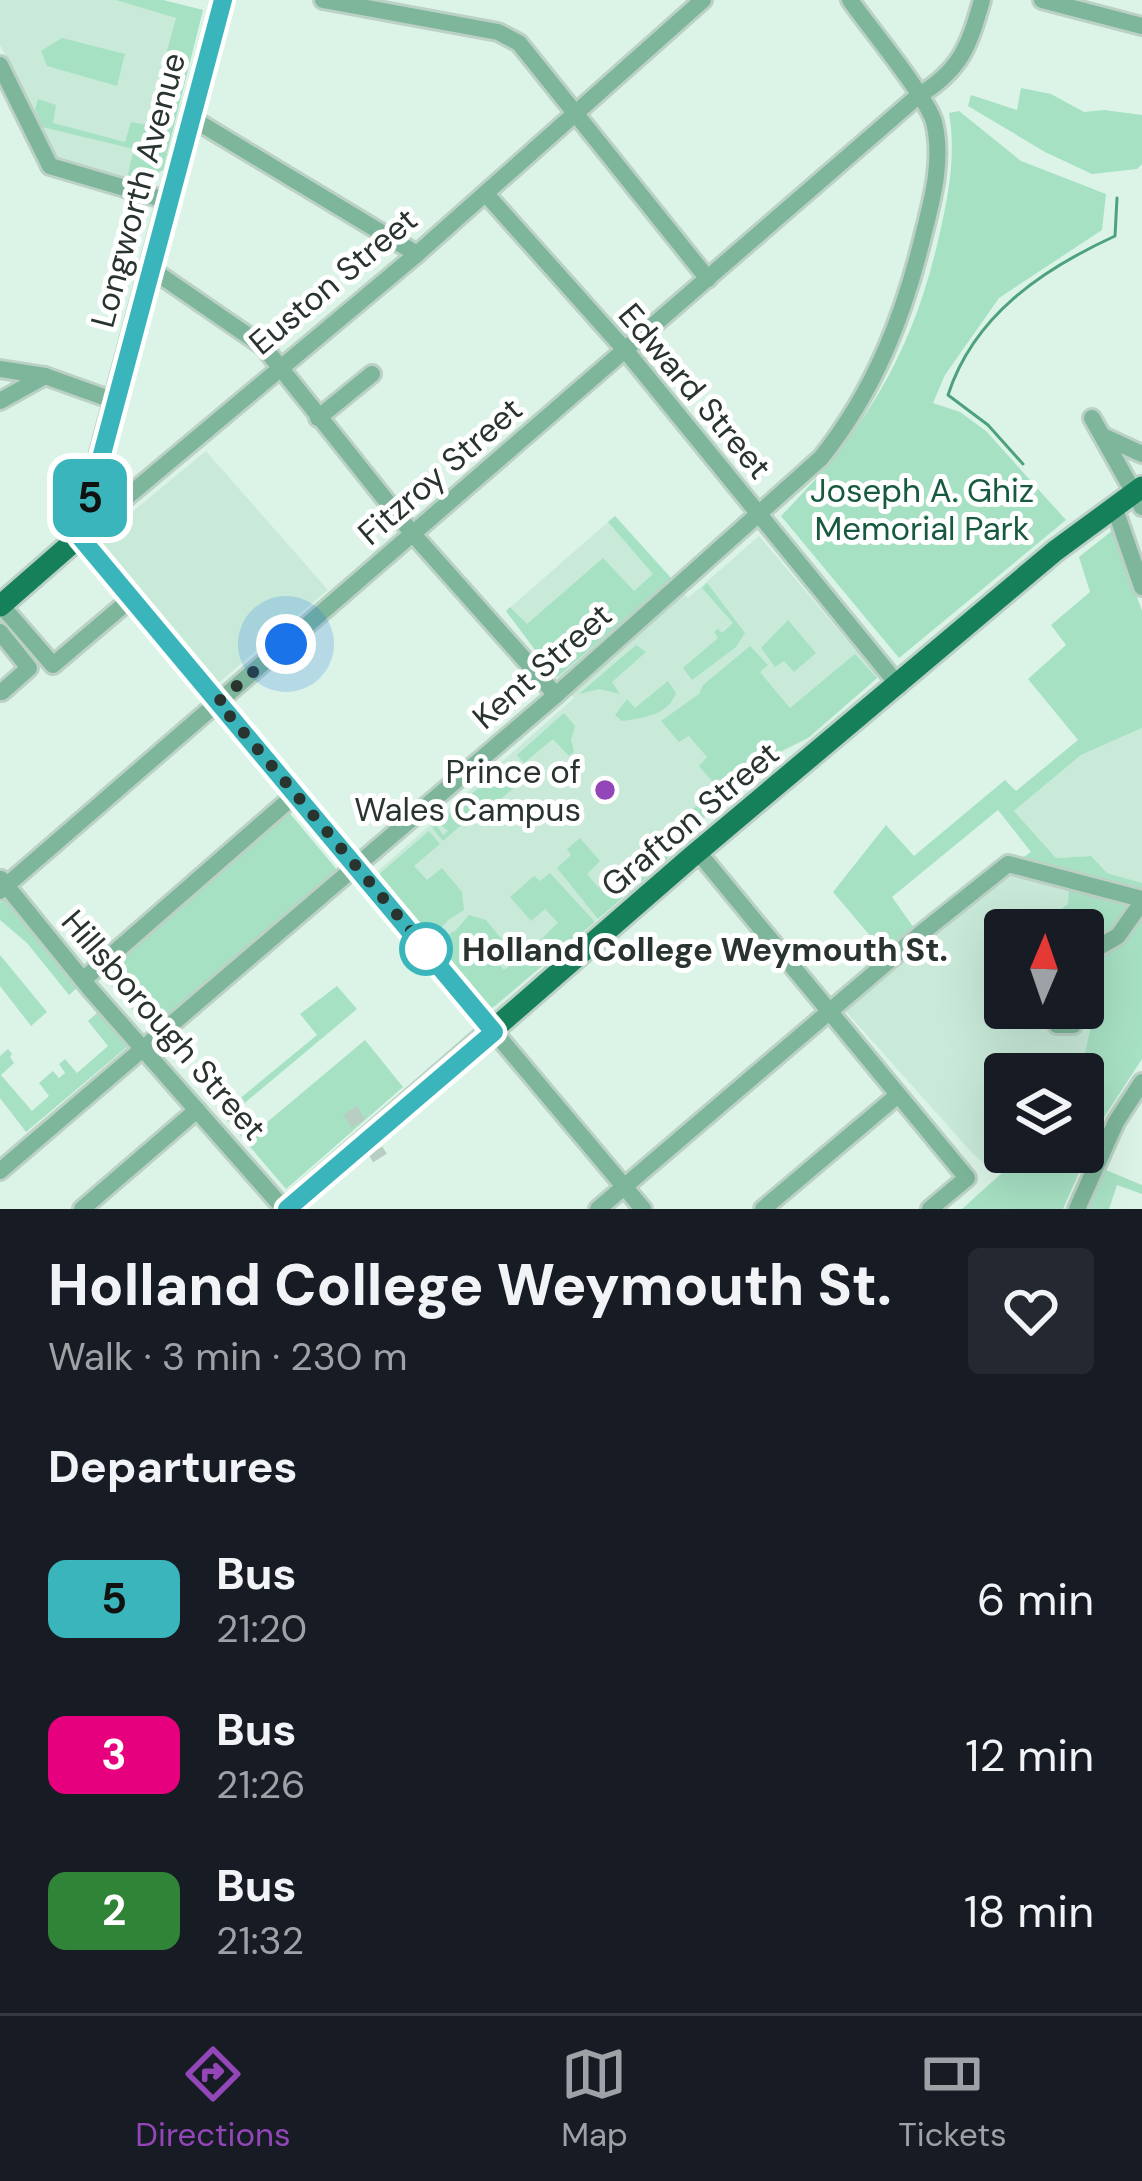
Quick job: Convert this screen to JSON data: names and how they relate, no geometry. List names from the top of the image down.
{
  "streets": {
    "main road": ["Longworth Avenue", "Euston Street", "Grafton Street"],
    "street": [
      "Edward Street",
      "Fitzroy Street",
      "Kent Street",
      "Hillsborough Street"
    ]
  },
  "crossings": [
    ["Longworth Avenue", "Euston Street"],
    ["Euston Street", "Edward Street"],
    ["Edward Street", "Fitzroy Street"],
    ["Edward Street", "Kent Street"],
    ["Edward Street", "Grafton Street"],
    ["Fitzroy Street", "Kent Street"],
    ["Fitzroy Street", "Hillsborough Street"],
    ["Kent Street", "Hillsborough Street"],
    ["Grafton Street", "Hillsborough Street"]
  ],
  "parks": ["Joseph A. Ghiz Memorial Park"],
  "places": ["Prince of Wales Campus", "Holland College Weymouth St."],
  "lines": ["bus line 5"],
  "north": "top",
  "page": {
    "on_map": "5",
    "heading": [
      ["Holland College Weymouth St.", "Walk · 3 min · 230 m"],
      "Departures"
    ],
    "list": [
      {
        "mark": "5",
        "name": "Bus",
        "note": "21:20",
        "value": "6 min"
      },
      {
        "mark": "3",
        "name": "Bus",
        "note": "21:26",
        "value": "12 min"
      },
      {
        "mark": "2",
        "name": "Bus",
        "note": "21:32",
        "value": "18 min"
      }
    ],
    "tabs": ["Directions", "Map", "Tickets"]
  }
}
